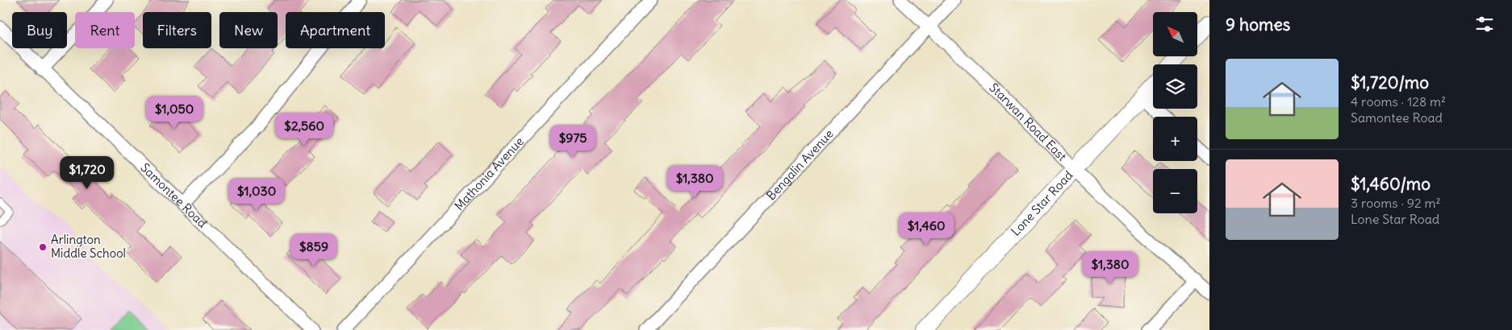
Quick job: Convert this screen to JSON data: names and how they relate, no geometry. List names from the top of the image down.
{
  "streets": {
    "street": [
      "Starwan Road East",
      "Bengalin Avenue",
      "Mathonia Avenue",
      "Samontee Road",
      "Lone Star Road"
    ]
  },
  "crossings": [
    ["Starwan Road East", "Bengalin Avenue"],
    ["Starwan Road East", "Lone Star Road"]
  ],
  "places": ["Arlington Middle School"],
  "north": "top left",
  "page": {
    "heading": "9 homes",
    "map_buttons": ["+", "−"],
    "chip": [
      "Buy",
      "Rent",
      "Filters",
      "New",
      "Apartment"
    ],
    "list": [
      {
        "name": "$1,720/mo",
        "note": "4 rooms · 128 m² · Samontee Road"
      },
      {
        "name": "$1,460/mo",
        "note": "3 rooms · 92 m² · Lone Star Road"
      }
    ],
    "price": [
      "$1,050",
      "$2,560",
      "$975",
      "$1,720",
      "$1,380",
      "$1,030",
      "$1,460",
      "$859",
      "$1,380"
    ]
  }
}
